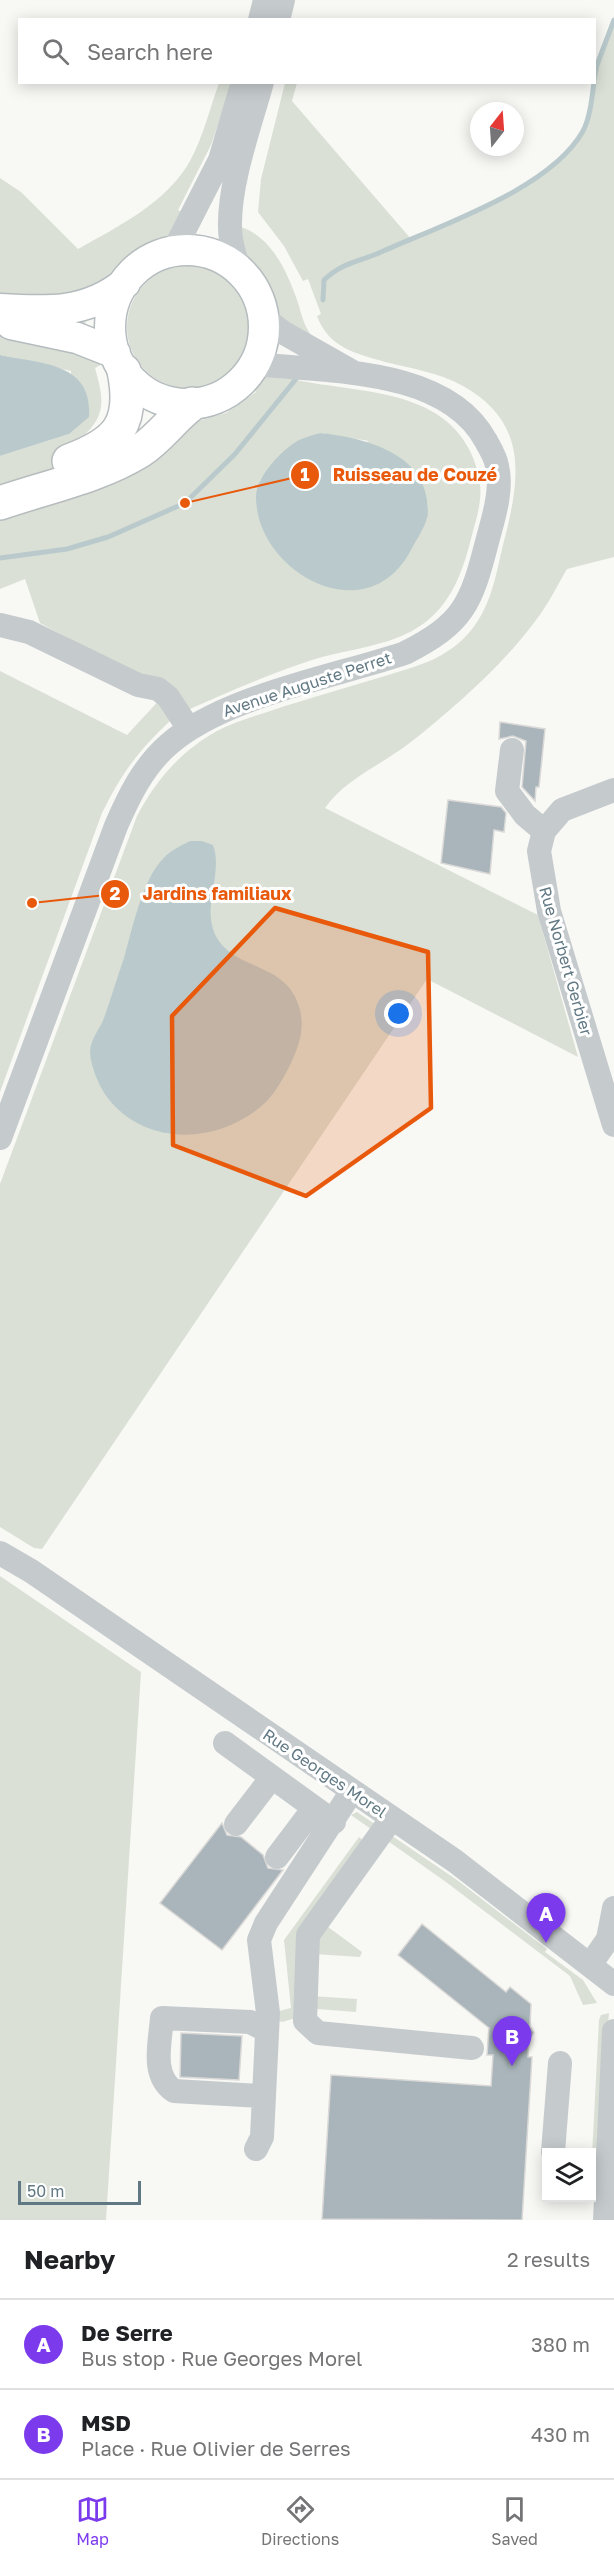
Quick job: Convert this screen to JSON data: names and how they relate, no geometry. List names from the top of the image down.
{
  "streets": {
    "street": ["Avenue Auguste Perret", "Rue Norbert Gerbier", "Rue Georges Morel"]
  },
  "places": ["Ruisseau de Couzé", "Jardins familiaux"],
  "scale_bar": "50 m",
  "north": "top",
  "page": {
    "search": "Search here",
    "pins": ["A", "B"],
    "scale": "50 m",
    "heading": ["Nearby", "2 results"],
    "list": [
      {
        "mark": "A",
        "name": "De Serre",
        "note": "Bus stop · Rue Georges Morel",
        "value": "380 m"
      },
      {
        "mark": "B",
        "name": "MSD",
        "note": "Place · Rue Olivier de Serres",
        "value": "430 m"
      }
    ],
    "nav": ["Map", "Directions", "Saved"]
  }
}
